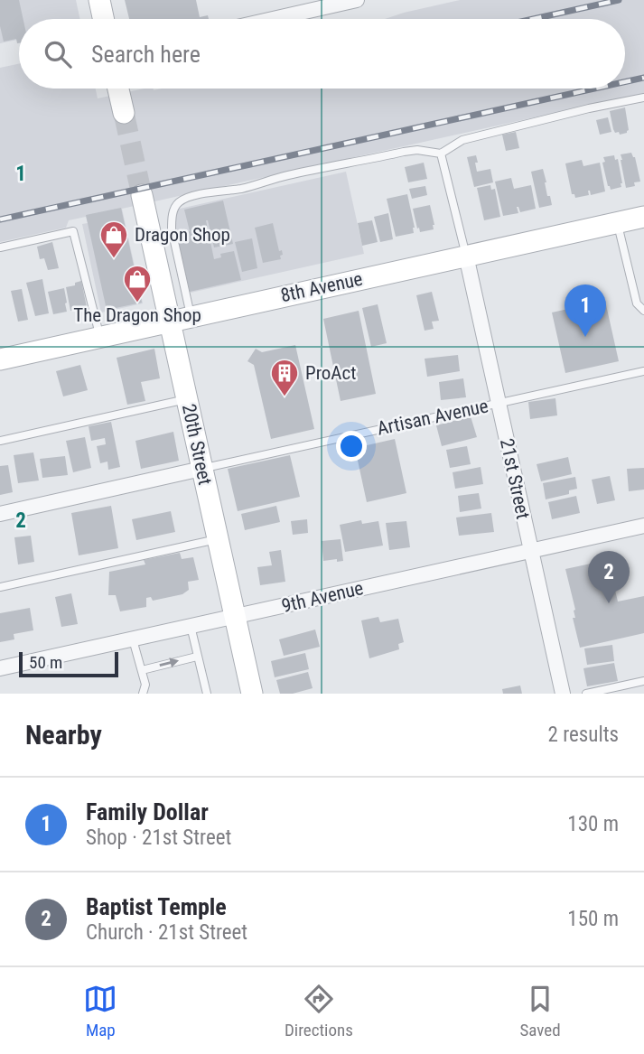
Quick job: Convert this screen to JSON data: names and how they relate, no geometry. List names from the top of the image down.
{
  "streets": {
    "main road": ["8th Avenue", "20th Street"],
    "street": ["Artisan Avenue", "21st Street", "9th Avenue"]
  },
  "crossings": [
    ["8th Avenue", "20th Street"],
    ["8th Avenue", "21st Street"],
    ["Artisan Avenue", "20th Street"],
    ["Artisan Avenue", "21st Street"],
    ["20th Street", "9th Avenue"],
    ["21st Street", "9th Avenue"]
  ],
  "places": {
    "shop": ["Dragon Shop", "The Dragon Shop"],
    "building": ["ProAct"]
  },
  "scale_bar": "50 m",
  "page": {
    "search": "Search here",
    "pins": ["1", "2"],
    "scale": "50 m",
    "heading": ["Nearby", "2 results"],
    "list": [
      {
        "mark": "1",
        "name": "Family Dollar",
        "note": "Shop · 21st Street",
        "value": "130 m"
      },
      {
        "mark": "2",
        "name": "Baptist Temple",
        "note": "Church · 21st Street",
        "value": "150 m"
      }
    ],
    "nav": ["Map", "Directions", "Saved"]
  },
  "grid": {
    "rows": ["1", "2"]
  }
}
